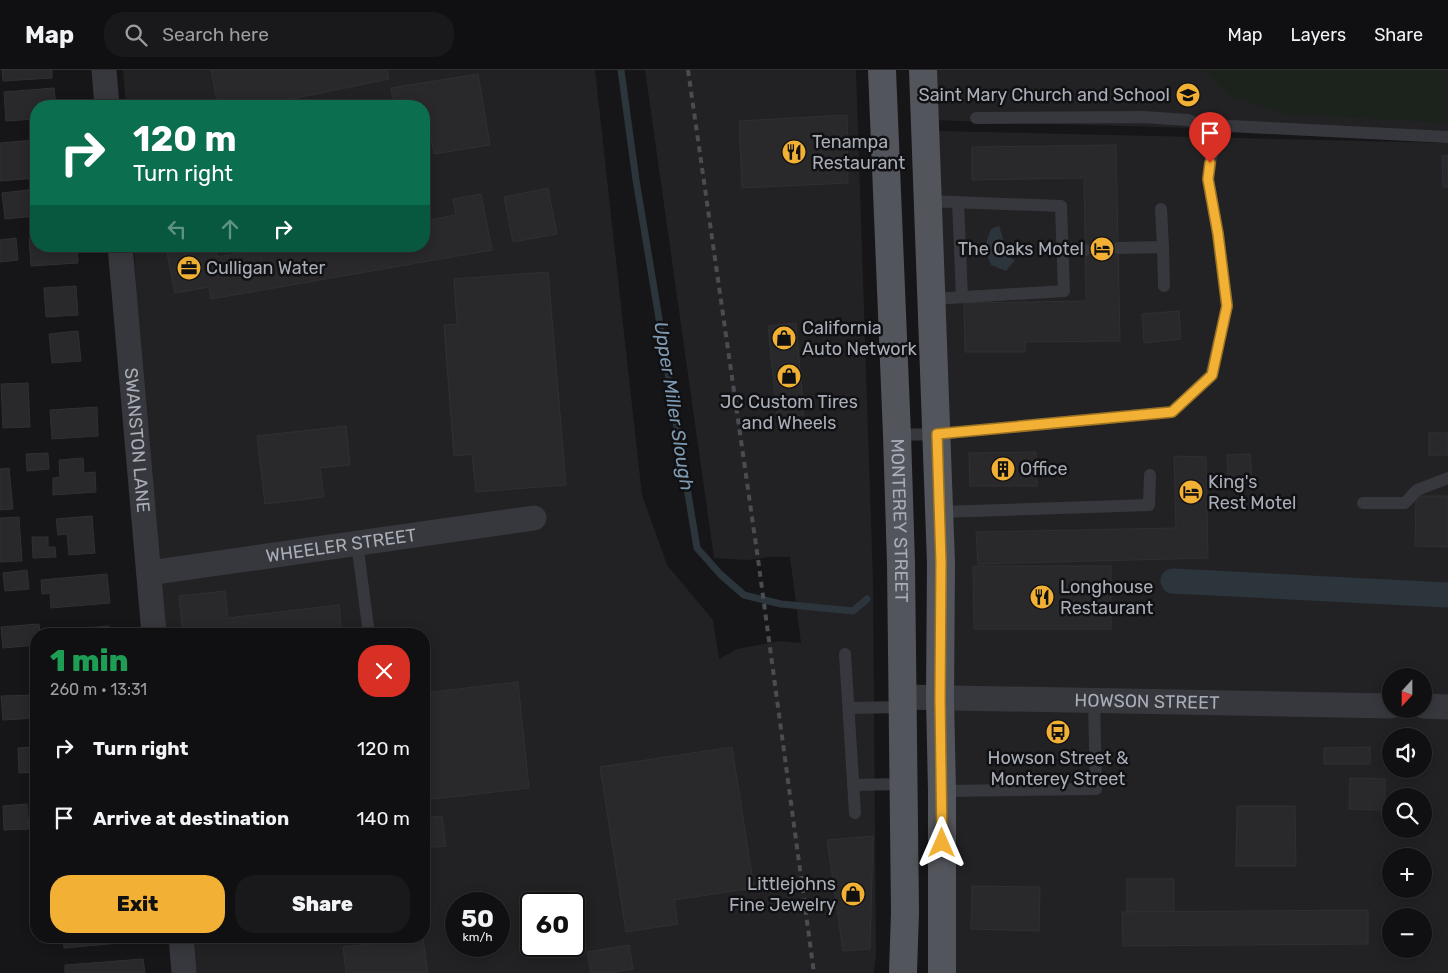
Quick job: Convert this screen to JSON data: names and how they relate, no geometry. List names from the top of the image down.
{
  "streets": {
    "main road": ["MONTEREY STREET"],
    "street": ["SWANSTON LANE", "WHEELER STREET", "HOWSON STREET"]
  },
  "crossings": [
    ["SWANSTON LANE", "WHEELER STREET"],
    ["MONTEREY STREET", "HOWSON STREET"]
  ],
  "water": ["Upper Miller Slough"],
  "places": {
    "school or university": ["Saint Mary Church and School"],
    "restaurant": ["Tenampa Restaurant", "Longhouse Restaurant"],
    "hotel": ["The Oaks Motel", "King's Rest Motel"],
    "office": ["Culligan Water"],
    "shop": ["California Auto Network", "JC Custom Tires and Wheels", "Littlejohns Fine Jewelry"],
    "building": ["Office"],
    "bus stop": ["Howson Street & Monterey Street"]
  },
  "north": "bottom",
  "page": {
    "header": "Map",
    "search": "Search here",
    "nav": ["Map", "Layers", "Share"],
    "turn": ["120 m", "Turn right"],
    "heading": ["1 min", "260 m · 13:31"],
    "map_buttons": ["+", "−"],
    "list": [
      {
        "name": "Turn right",
        "value": "120 m"
      },
      {
        "name": "Arrive at destination",
        "value": "140 m"
      }
    ],
    "buttons": ["Exit", "Share"],
    "speed": "50 km/h",
    "limit": "60"
  }
}
